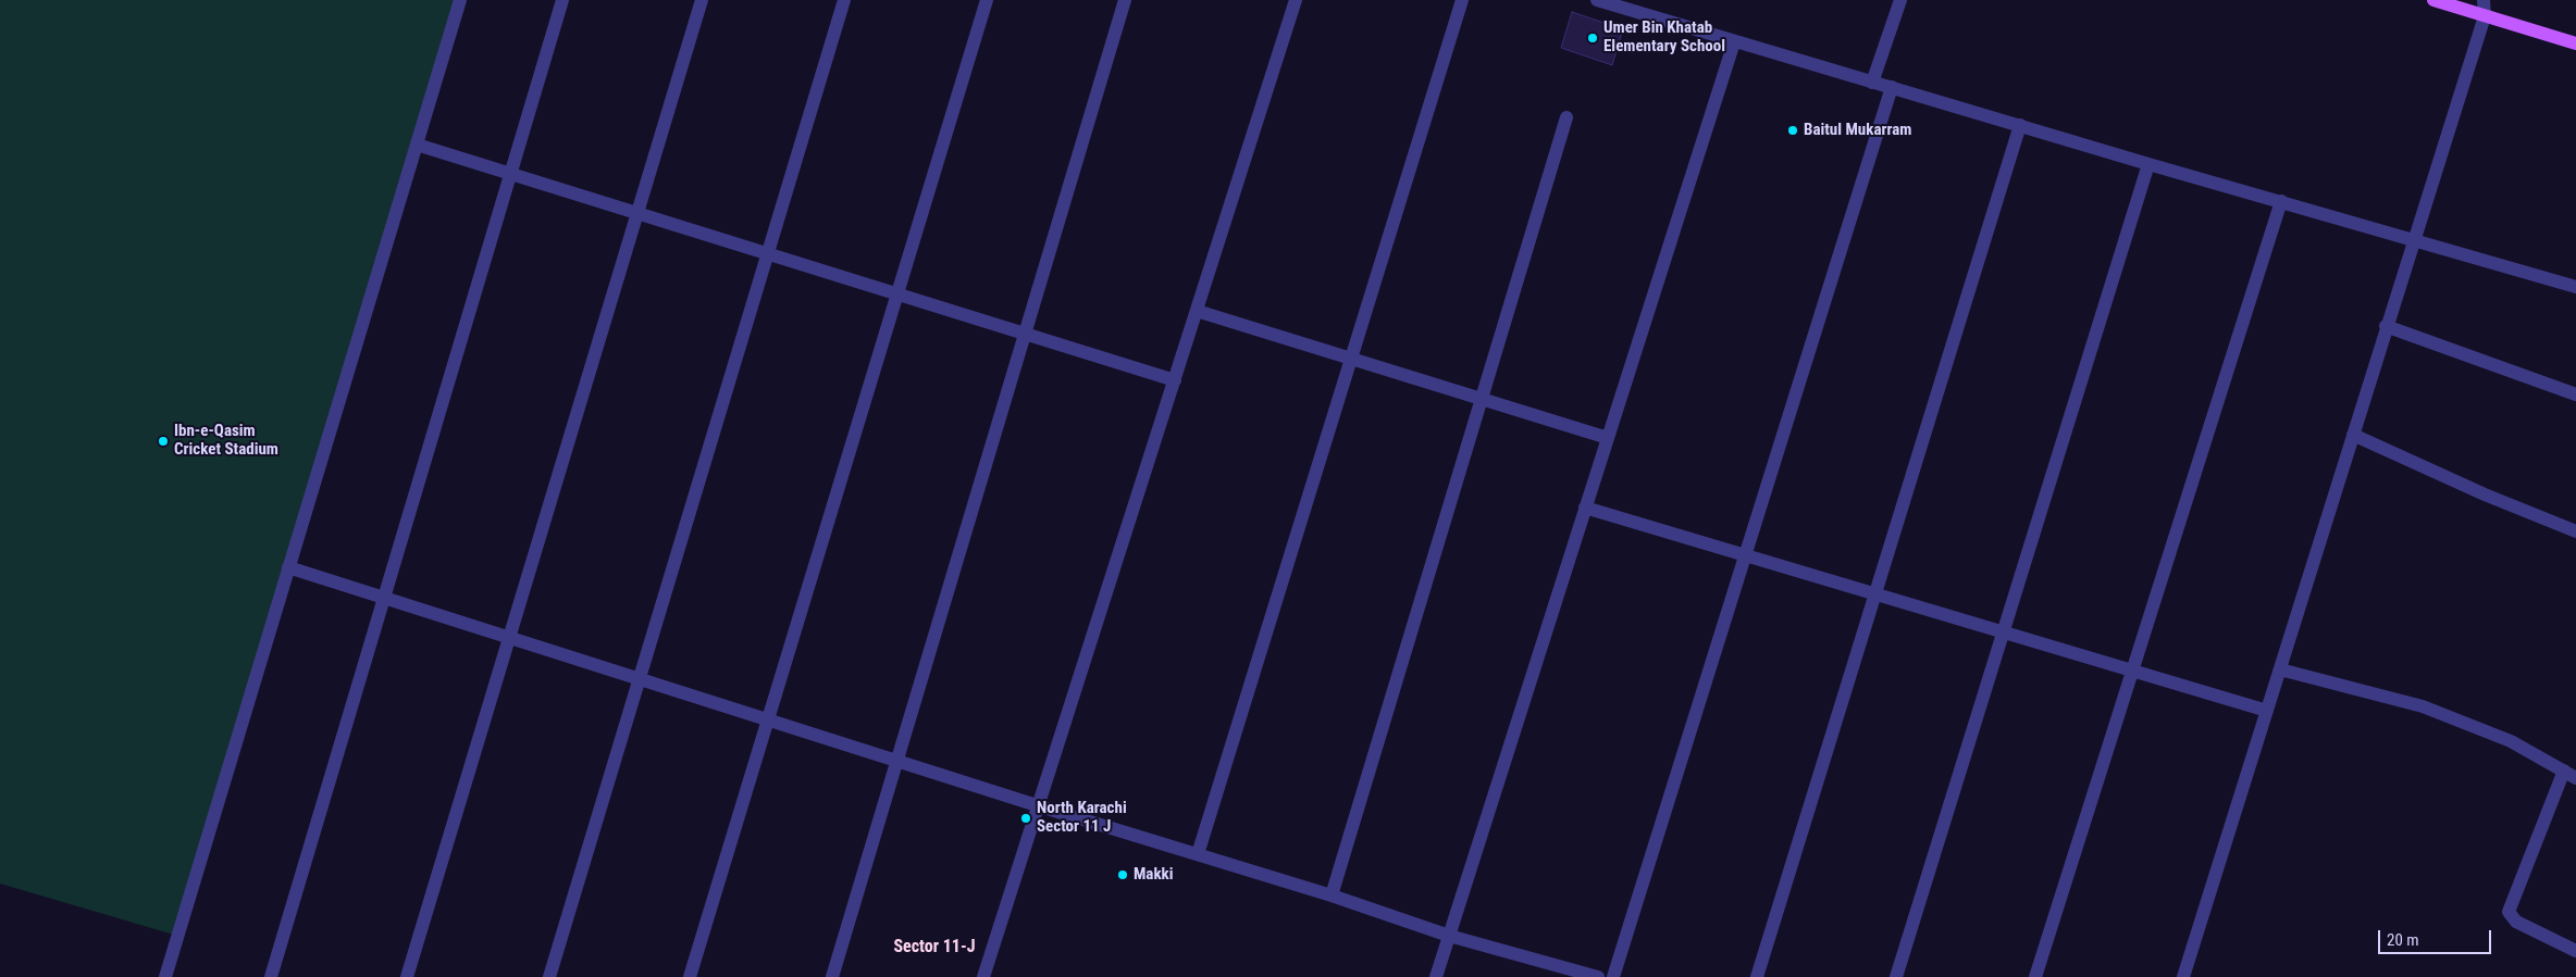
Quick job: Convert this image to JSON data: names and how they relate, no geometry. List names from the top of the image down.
{
  "districts": ["Sector 11-J"],
  "places": [
    "Umer Bin Khatab Elementary School",
    "Baitul Mukarram",
    "Ibn-e-Qasim Cricket Stadium",
    "North Karachi Sector 11 J",
    "Makki"
  ],
  "scale_bar": "20 m"
}
